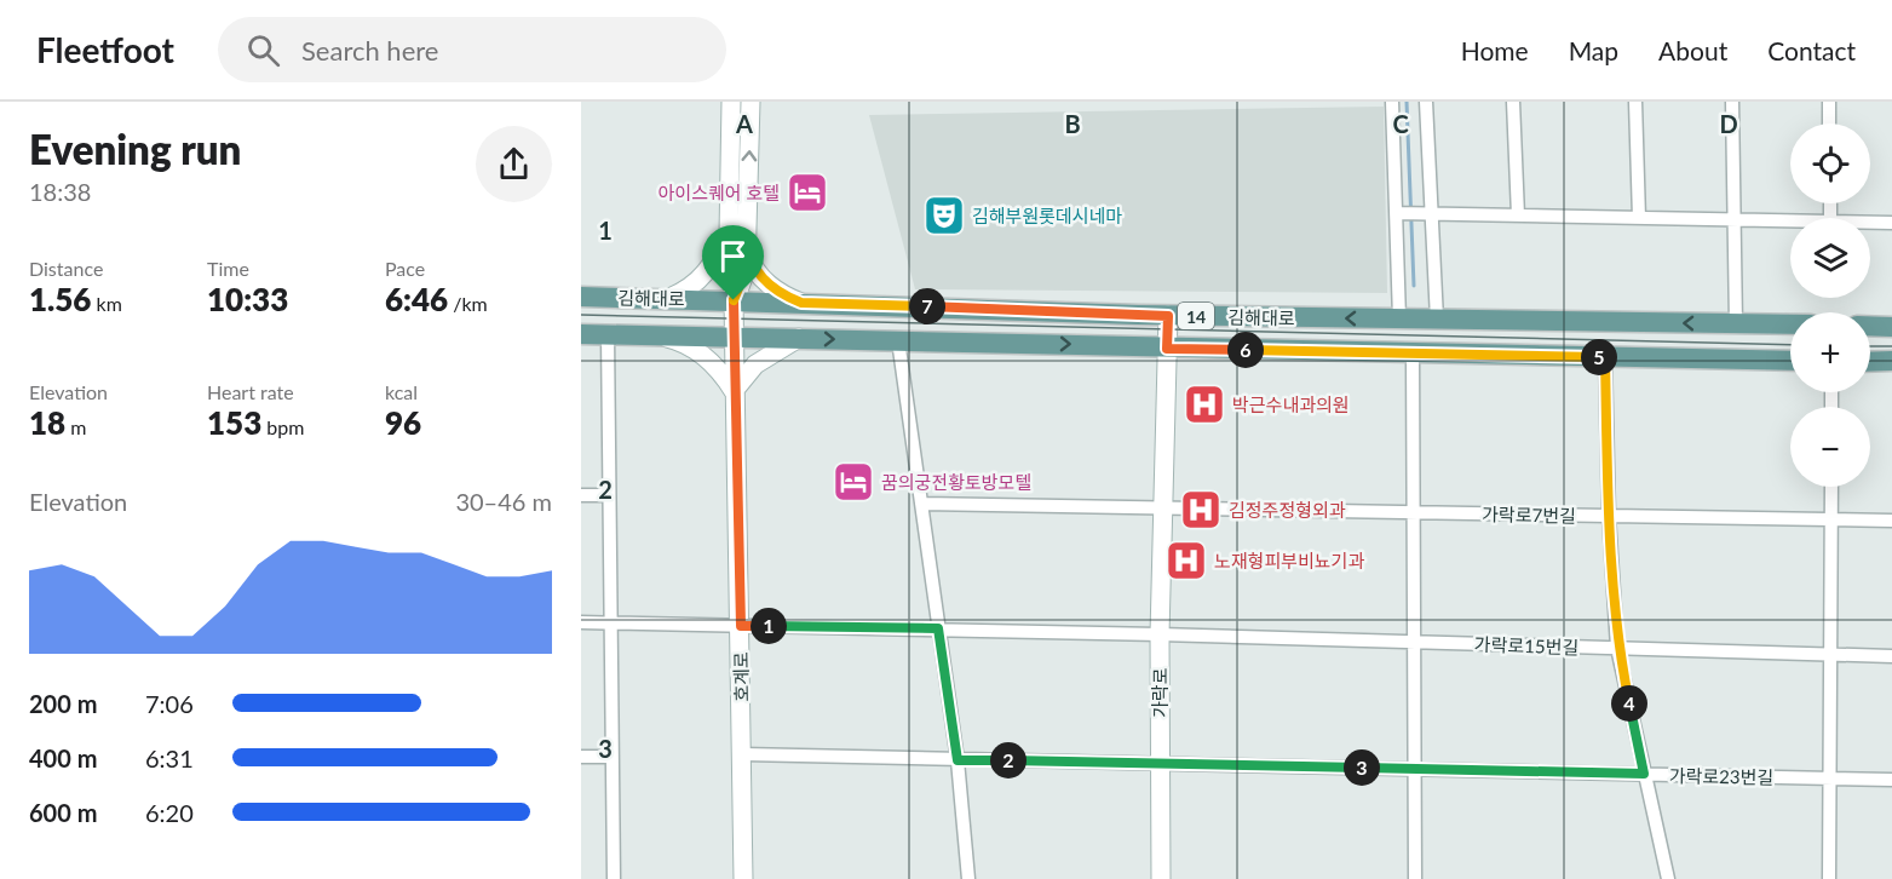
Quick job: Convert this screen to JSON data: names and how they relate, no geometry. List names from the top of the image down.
{
  "streets": {
    "main road": [
      "김해대로",
      "14",
      "호계로",
      "가락로"
    ],
    "street": ["가락로7번길", "가락로15번길", "가락로23번길"]
  },
  "crossings": [
    ["김해대로", "호계로"],
    ["김해대로", "가락로"],
    ["가락로7번길", "가락로"],
    ["가락로15번길", "호계로"],
    ["가락로15번길", "가락로"],
    ["호계로", "가락로23번길"],
    ["가락로", "가락로23번길"]
  ],
  "places": {
    "hotel": ["아이스퀘어 호텔", "꿈의궁전황토방모텔"],
    "theatre": ["김해부원롯데시네마"],
    "hospital": ["박근수내과의원", "김정주정형외과", "노재형피부비뇨기과"]
  },
  "page": {
    "header": "Fleetfoot",
    "search": "Search here",
    "nav": [
      "Home",
      "Map",
      "About",
      "Contact"
    ],
    "heading": ["Evening run", "18:38"],
    "map_buttons": ["+", "−"],
    "stats": [
      ["Distance", "1.56 km"],
      ["Time", "10:33"],
      ["Pace", "6:46 /km"],
      ["Elevation", "18 m"],
      ["Heart rate", "153 bpm"],
      ["kcal", "96"]
    ],
    "pins": [
      "7",
      "6",
      "5",
      "1",
      "4",
      "2",
      "3"
    ],
    "chart": ["Elevation", "30–46 m"],
    "list": [
      {
        "name": "200 m",
        "note": "7:06"
      },
      {
        "name": "400 m",
        "note": "6:31"
      },
      {
        "name": "600 m",
        "note": "6:20"
      }
    ]
  },
  "grid": {
    "columns": [
      "A",
      "B",
      "C",
      "D"
    ],
    "rows": ["1", "2", "3"]
  }
}
